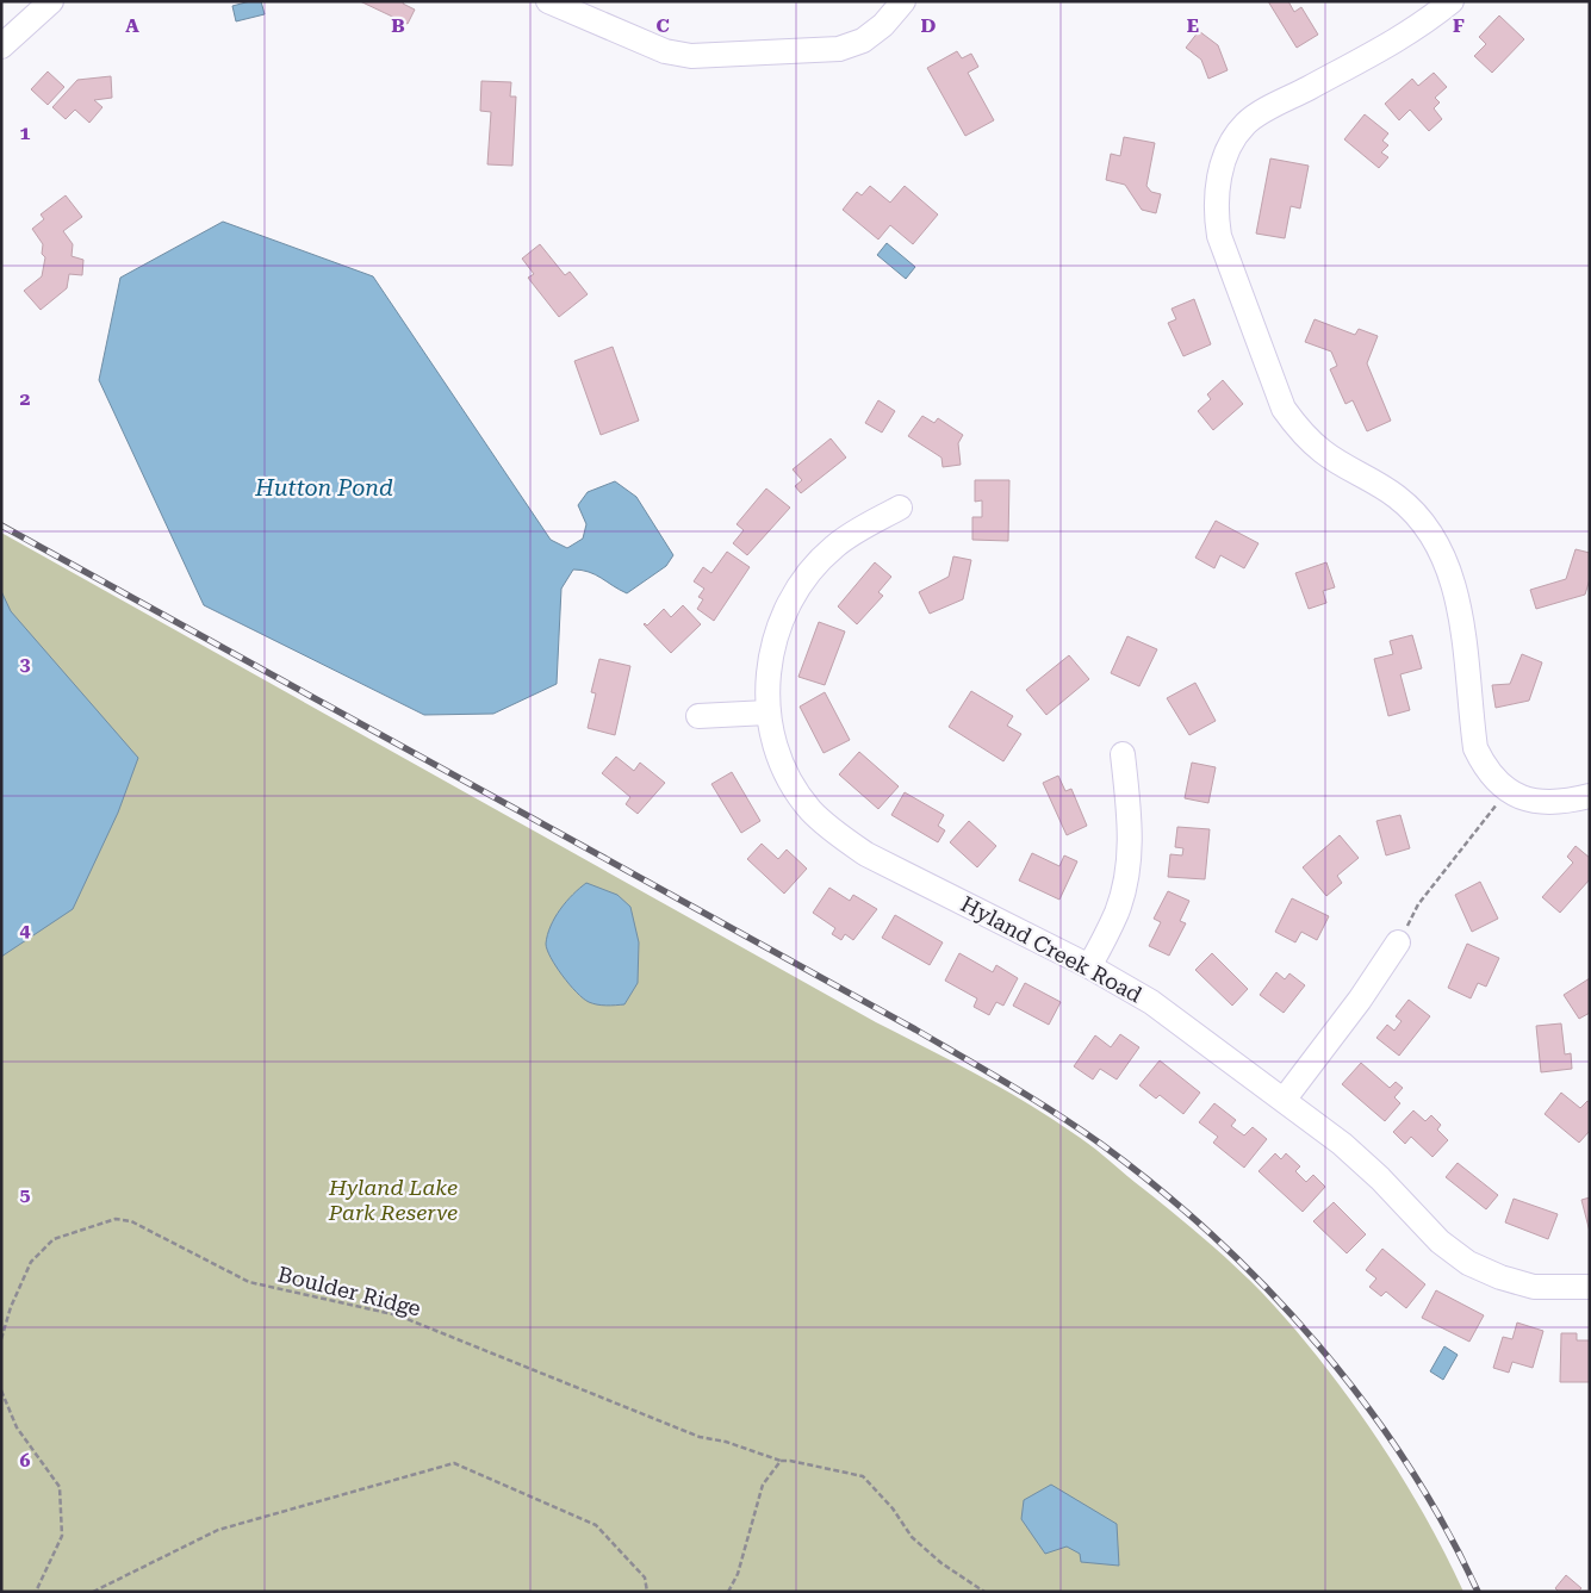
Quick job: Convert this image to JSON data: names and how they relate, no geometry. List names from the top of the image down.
{
  "streets": {
    "street": ["Hyland Creek Road"],
    "path": ["Boulder Ridge"]
  },
  "water": ["Hutton Pond"],
  "parks": ["Hyland Lake Park Reserve"],
  "grid": {
    "columns": [
      "A",
      "B",
      "C",
      "D",
      "E",
      "F"
    ],
    "rows": [
      "1",
      "2",
      "3",
      "4",
      "5",
      "6"
    ]
  }
}
